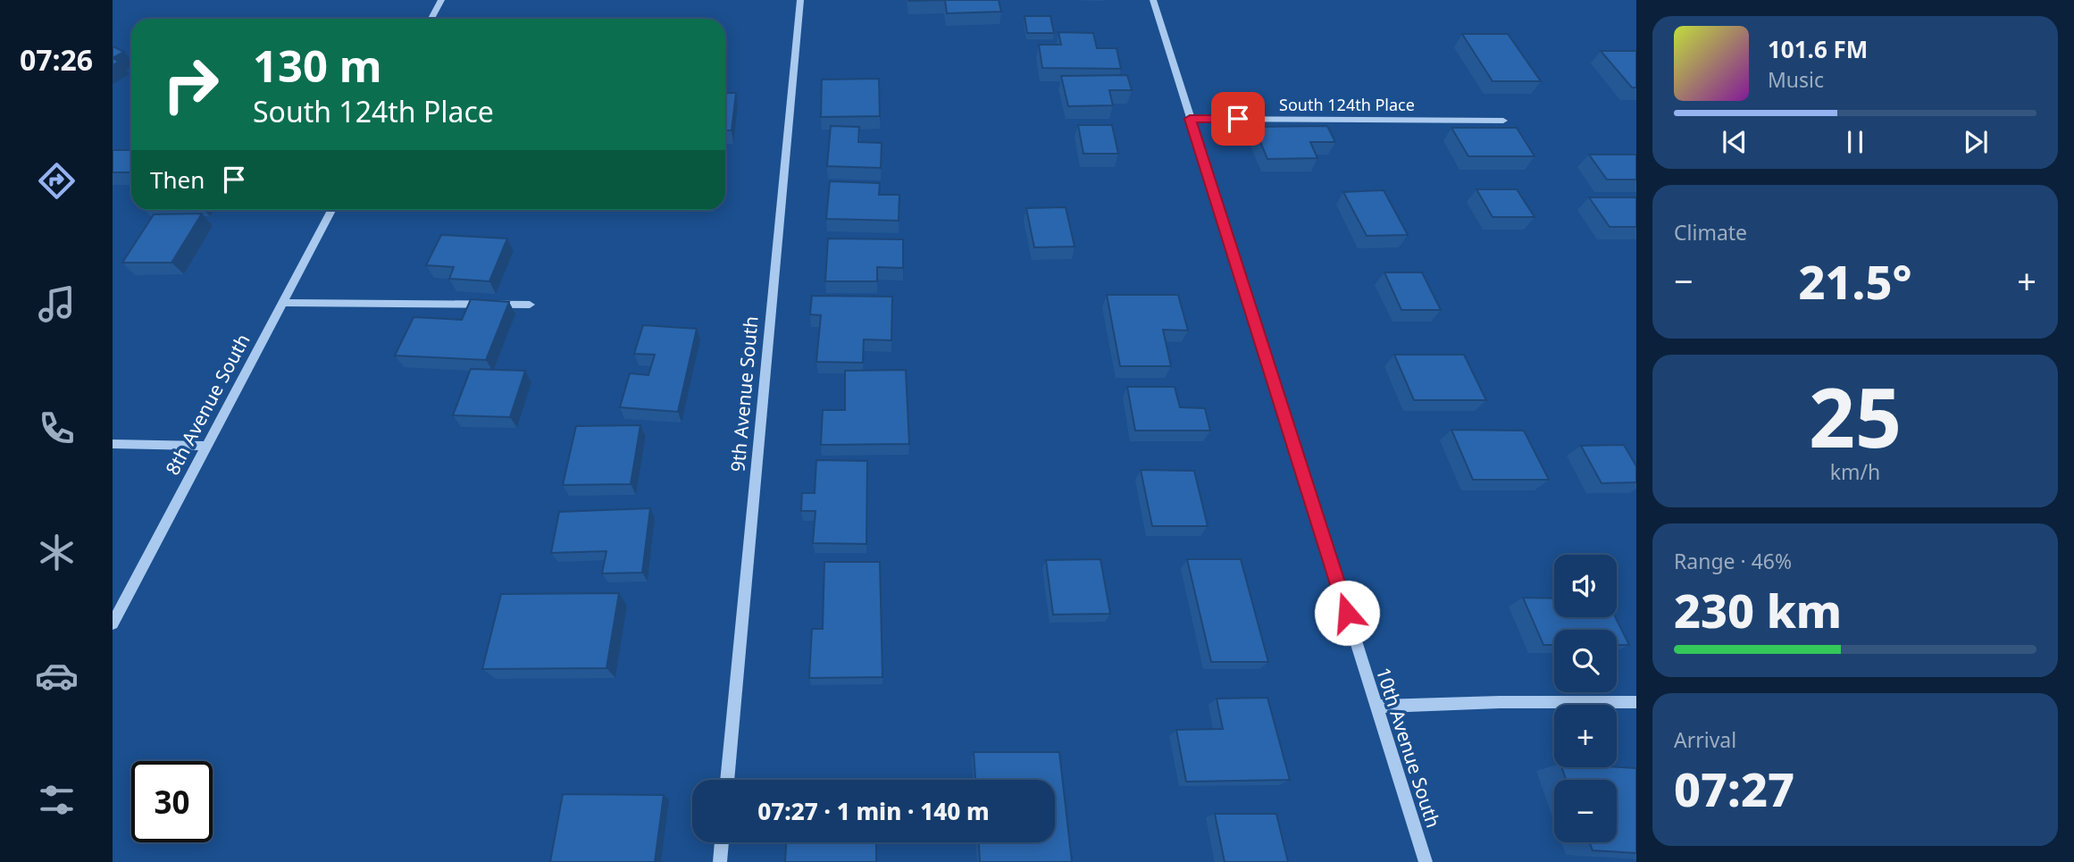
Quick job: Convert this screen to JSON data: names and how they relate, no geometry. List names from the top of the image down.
{
  "streets": {
    "street": [
      "South 124th Place",
      "9th Avenue South",
      "8th Avenue South",
      "10th Avenue South"
    ]
  },
  "crossings": [
    ["South 124th Place", "10th Avenue South"]
  ],
  "page": {
    "tabs": "07:26",
    "turn": ["130 m", "South 124th Place"],
    "song": ["101.6 FM", "Music"],
    "then": "Then",
    "tile": [
      "Climate",
      ["25", "km/h"],
      ["Range · 46%", "230 km"],
      ["Arrival", "07:27"]
    ],
    "heat": ["−", "21.5°", "+"],
    "map_buttons": ["+", "−"],
    "limit": "30",
    "trip": "07:27 · 1 min · 140 m"
  }
}
